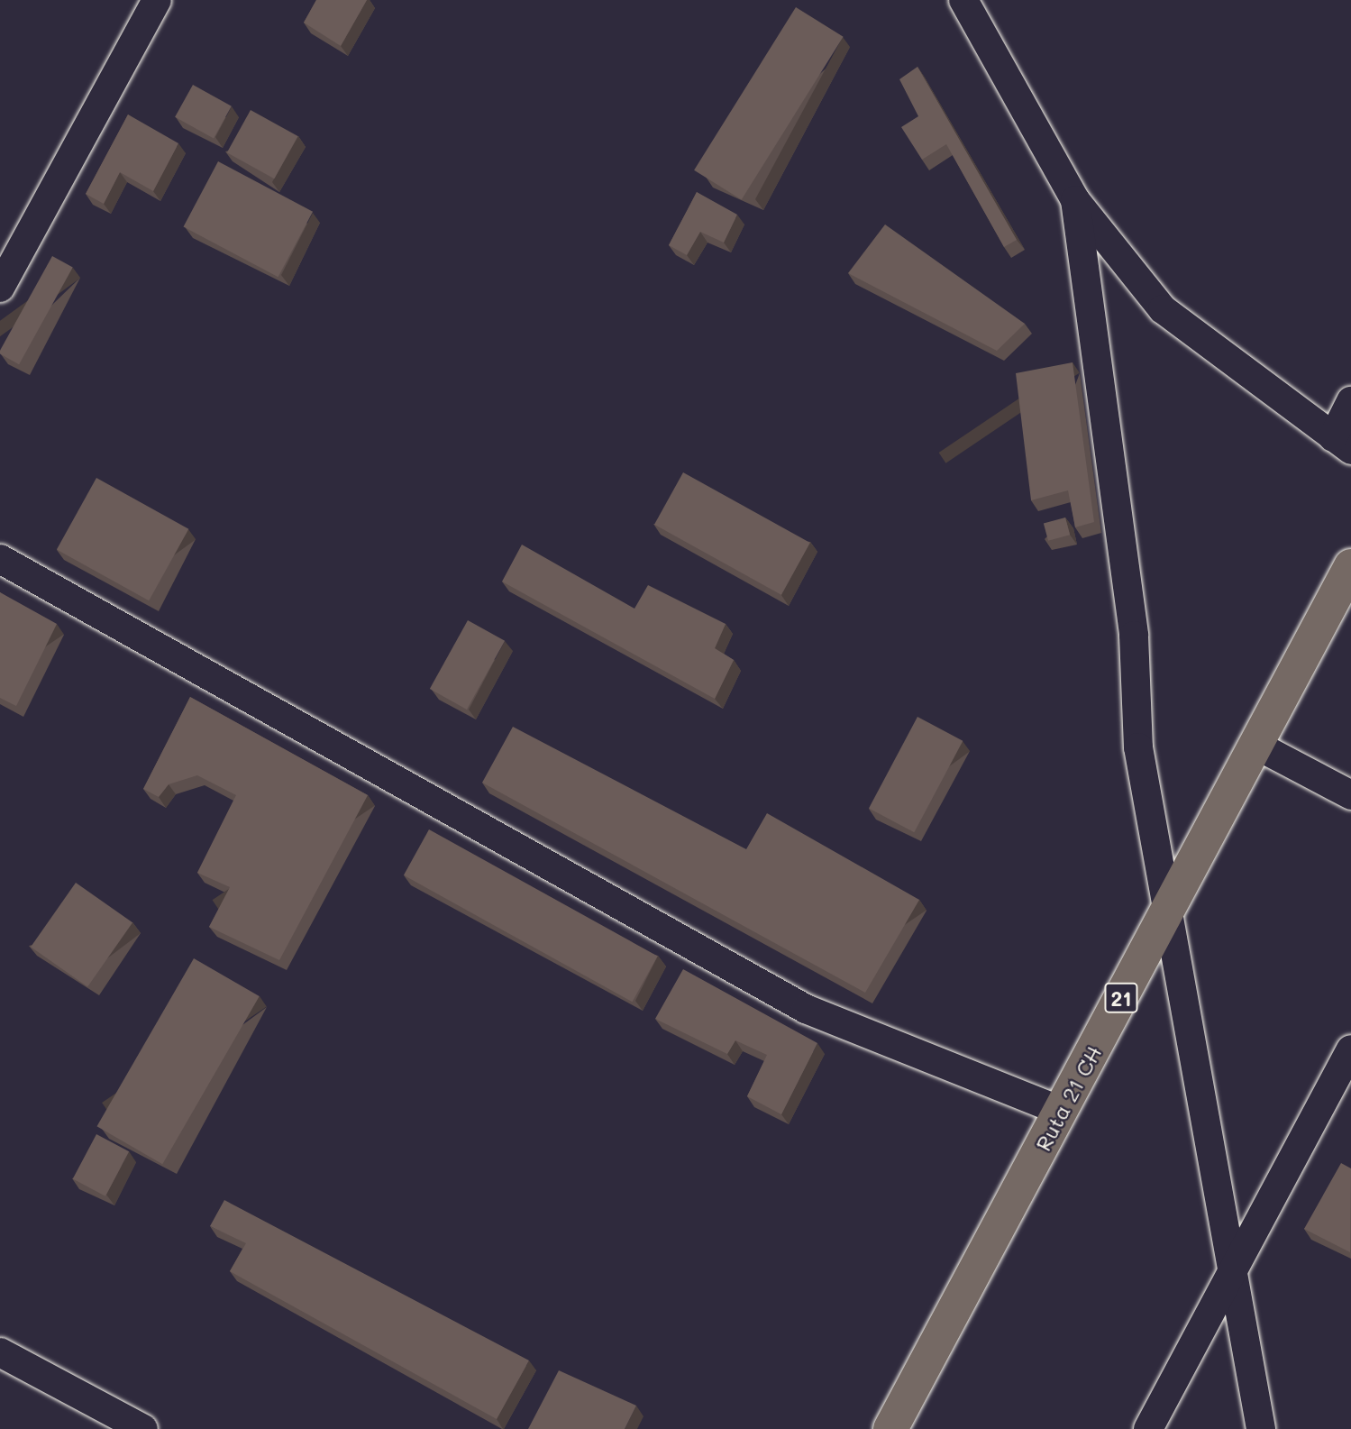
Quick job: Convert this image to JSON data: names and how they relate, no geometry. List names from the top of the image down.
{
  "streets": {
    "highway": ["21", "Ruta 21 CH"]
  }
}
